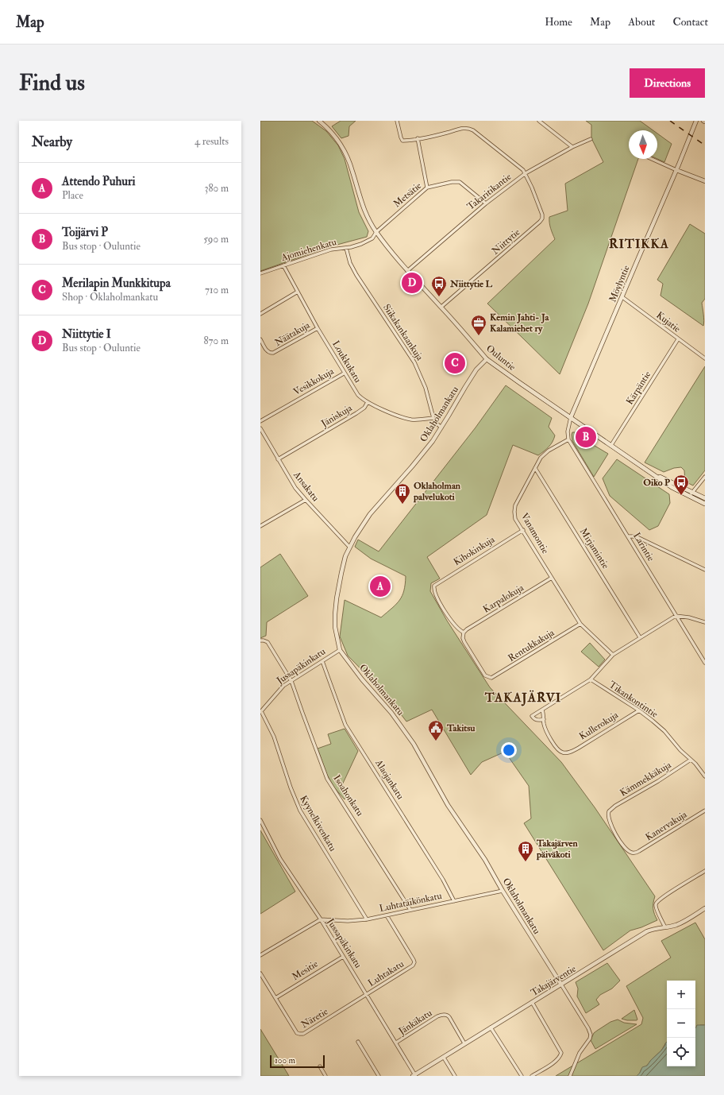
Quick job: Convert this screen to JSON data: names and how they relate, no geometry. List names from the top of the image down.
{
  "streets": {
    "main road": ["Ouluntie"],
    "street": [
      "Takaritikantie",
      "Metsätie",
      "Niittytie",
      "Ajomiehenkatu",
      "Möylyntie",
      "Kujatie",
      "Siikakankaankuja",
      "Näätakuja",
      "Loukkukatu",
      "Vesikkokuja",
      "Kärpäntie",
      "Oklaholmankatu",
      "Jäniskuja",
      "Ansakatu",
      "Vanamontie",
      "Larintie",
      "Mirjamintie",
      "Kihokinkuja",
      "Karpalokuja",
      "Rentukkakuja",
      "Jussapäkinkatu",
      "Tikankontintie",
      "Kullerokuja",
      "Kämmekkäkuja",
      "Alaojankatu",
      "Isoahonkatu",
      "Kyynelkivenkatu",
      "Kanervakuja",
      "Luhtatäikönkatu",
      "Mesitie",
      "Luhtakatu",
      "Takajärventie",
      "Näretie",
      "Jänkäkatu"
    ]
  },
  "crossings": [
    ["Takaritikantie", "Metsätie"],
    ["Takaritikantie", "Niittytie"],
    ["Takaritikantie", "Ouluntie"],
    ["Metsätie", "Ajomiehenkatu"],
    ["Metsätie", "Ouluntie"],
    ["Niittytie", "Ouluntie"],
    ["Ajomiehenkatu", "Siikakankaankuja"],
    ["Ajomiehenkatu", "Ouluntie"],
    ["Ajomiehenkatu", "Loukkukatu"],
    ["Möylyntie", "Kujatie"],
    ["Möylyntie", "Ouluntie"],
    ["Kujatie", "Kärpäntie"],
    ["Siikakankaankuja", "Loukkukatu"],
    ["Siikakankaankuja", "Oklaholmankatu"],
    ["Näätakuja", "Loukkukatu"],
    ["Ouluntie", "Kärpäntie"],
    ["Ouluntie", "Oklaholmankatu"],
    ["Loukkukatu", "Vesikkokuja"],
    ["Loukkukatu", "Jäniskuja"],
    ["Oklaholmankatu", "Ansakatu"],
    ["Oklaholmankatu", "Jussapäkinkatu"],
    ["Oklaholmankatu", "Luhtatäikönkatu"],
    ["Oklaholmankatu", "Takajärventie"],
    ["Jäniskuja", "Ansakatu"],
    ["Vanamontie", "Larintie"],
    ["Vanamontie", "Mirjamintie"],
    ["Vanamontie", "Kihokinkuja"],
    ["Vanamontie", "Karpalokuja"],
    ["Vanamontie", "Rentukkakuja"],
    ["Kihokinkuja", "Karpalokuja"],
    ["Kihokinkuja", "Rentukkakuja"],
    ["Karpalokuja", "Rentukkakuja"],
    ["Jussapäkinkatu", "Alaojankatu"],
    ["Jussapäkinkatu", "Isoahonkatu"],
    ["Jussapäkinkatu", "Kyynelkivenkatu"],
    ["Jussapäkinkatu", "Luhtatäikönkatu"],
    ["Jussapäkinkatu", "Mesitie"],
    ["Jussapäkinkatu", "Luhtakatu"],
    ["Jussapäkinkatu", "Takajärventie"],
    ["Jussapäkinkatu", "Näretie"],
    ["Jussapäkinkatu", "Jänkäkatu"],
    ["Tikankontintie", "Kullerokuja"],
    ["Tikankontintie", "Kämmekkäkuja"],
    ["Kämmekkäkuja", "Kanervakuja"],
    ["Alaojankatu", "Luhtatäikönkatu"],
    ["Isoahonkatu", "Luhtatäikönkatu"],
    ["Kyynelkivenkatu", "Luhtatäikönkatu"],
    ["Luhtatäikönkatu", "Luhtakatu"],
    ["Mesitie", "Näretie"],
    ["Luhtakatu", "Näretie"],
    ["Takajärventie", "Jänkäkatu"]
  ],
  "districts": ["RITIKKA", "TAKAJÄRVI"],
  "places": {
    "bus stop": ["Niittytie L", "Oiko P"],
    "office": ["Kemin Jahti- Ja Kalamiehet ry"],
    "building": ["Oklaholman palvelukoti", "Takajärven päiväkoti"],
    "public building": ["Takitsu"]
  },
  "scale_bar": "100 m",
  "north": "bottom",
  "page": {
    "header": "Map",
    "nav": [
      "Home",
      "Map",
      "About",
      "Contact"
    ],
    "buttons": "Directions",
    "title": "Find us",
    "heading": ["Nearby", "4 results"],
    "list": [
      {
        "mark": "A",
        "name": "Attendo Puhuri",
        "note": "Place",
        "value": "380 m"
      },
      {
        "mark": "B",
        "name": "Toijärvi P",
        "note": "Bus stop · Ouluntie",
        "value": "590 m"
      },
      {
        "mark": "C",
        "name": "Merilapin Munkkitupa",
        "note": "Shop · Oklaholmankatu",
        "value": "710 m"
      },
      {
        "mark": "D",
        "name": "Niittytie I",
        "note": "Bus stop · Ouluntie",
        "value": "870 m"
      }
    ],
    "pins": [
      "D",
      "C",
      "B",
      "A"
    ],
    "map_buttons": ["+", "−"],
    "scale": "100 m"
  }
}
